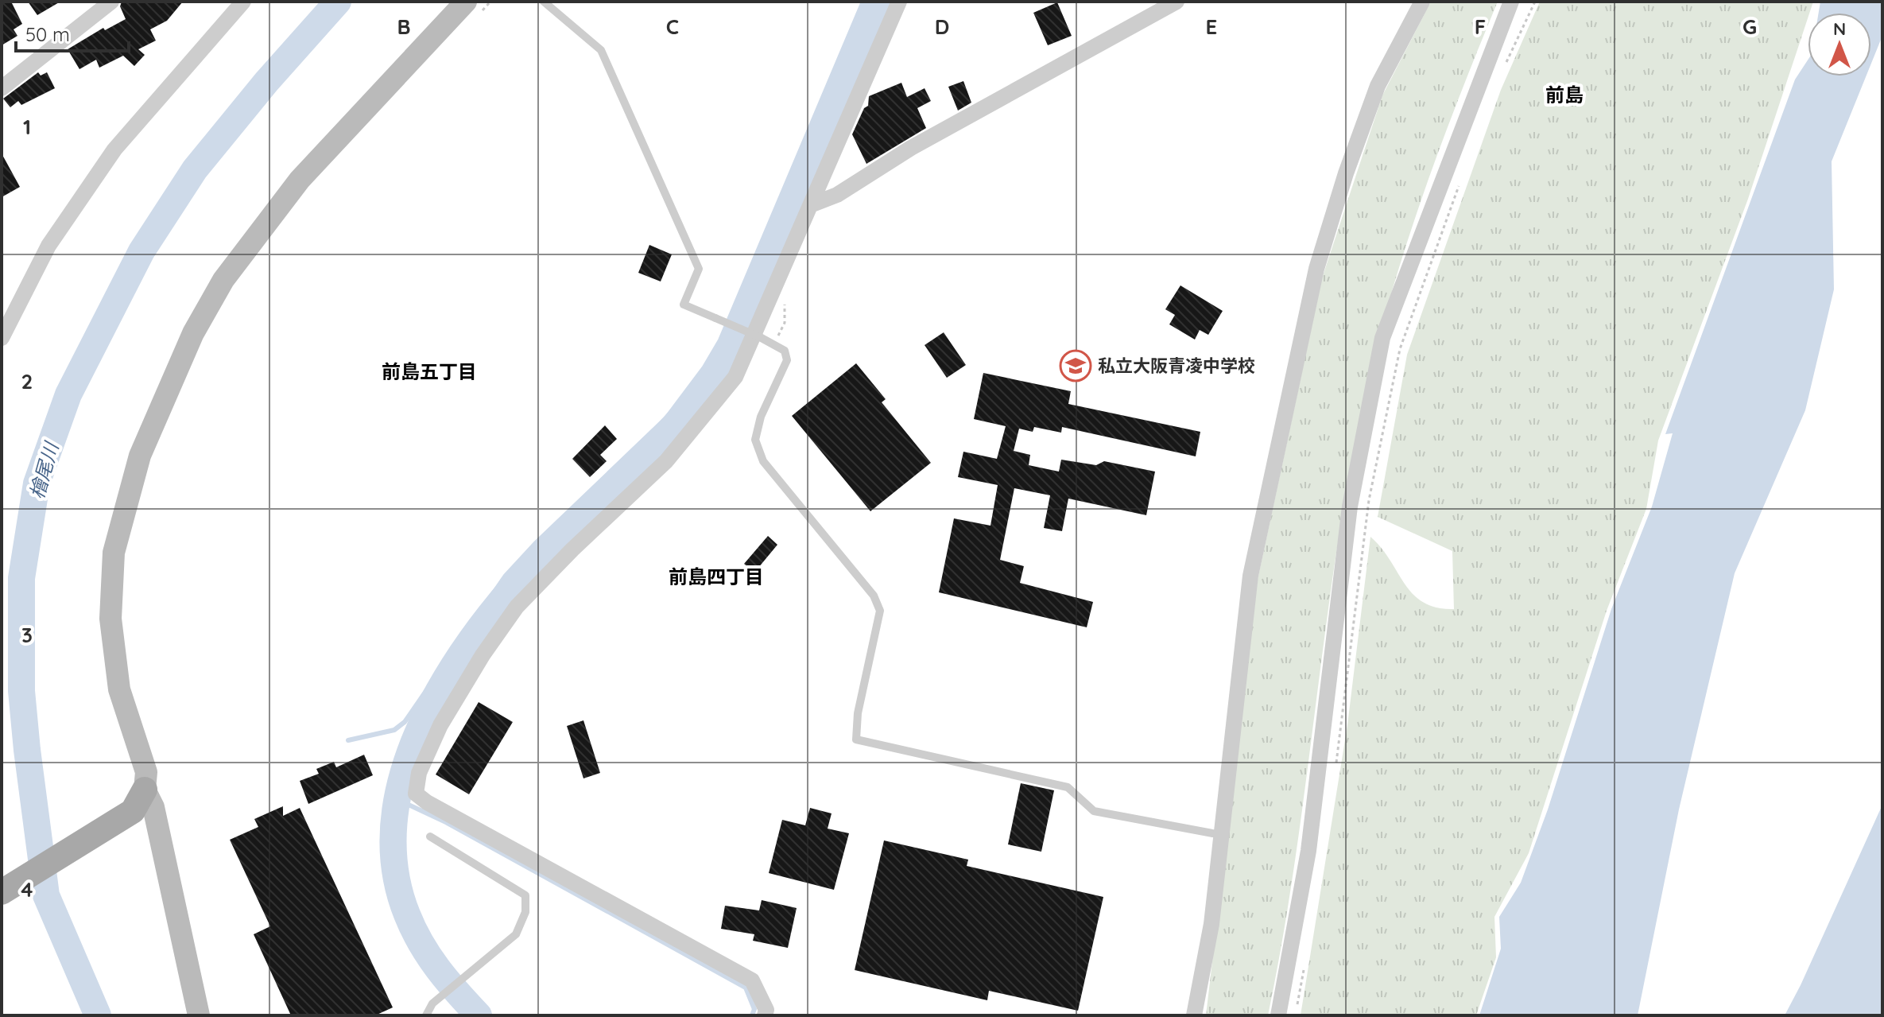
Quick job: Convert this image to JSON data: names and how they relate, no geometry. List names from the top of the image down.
{
  "districts": ["前島", "前島五丁目", "前島四丁目"],
  "water": ["檜尾川"],
  "places": {
    "school or university": ["私立大阪青凌中学校"]
  },
  "scale_bar": "50 m",
  "north": "top",
  "grid": {
    "columns": [
      "B",
      "C",
      "D",
      "E",
      "F",
      "G"
    ],
    "rows": [
      "1",
      "2",
      "3",
      "4"
    ]
  }
}
